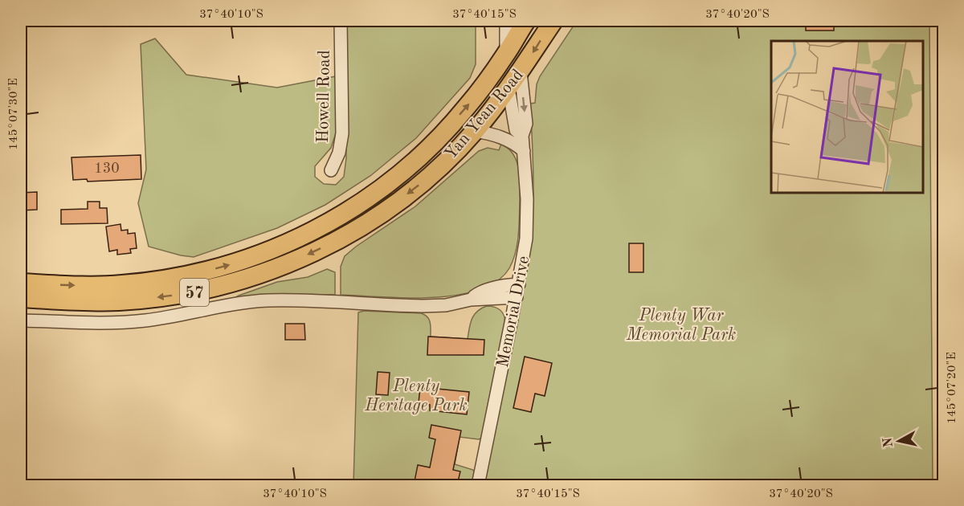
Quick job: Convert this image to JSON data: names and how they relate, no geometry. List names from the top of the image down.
{
  "streets": {
    "main road": ["Yan Yean Road", "57", "Memorial Drive"],
    "street": ["Howell Road"]
  },
  "crossings": [
    ["Yan Yean Road", "Memorial Drive"]
  ],
  "parks": ["Plenty War Memorial Park", "Plenty Heritage Park"],
  "house_numbers": ["130"],
  "north": "left",
  "coordinates": [
    "37°40'10\"S",
    "37°40'15\"S",
    "37°40'20\"S",
    "145°07'30\"E",
    "145°07'20\"E"
  ]
}
